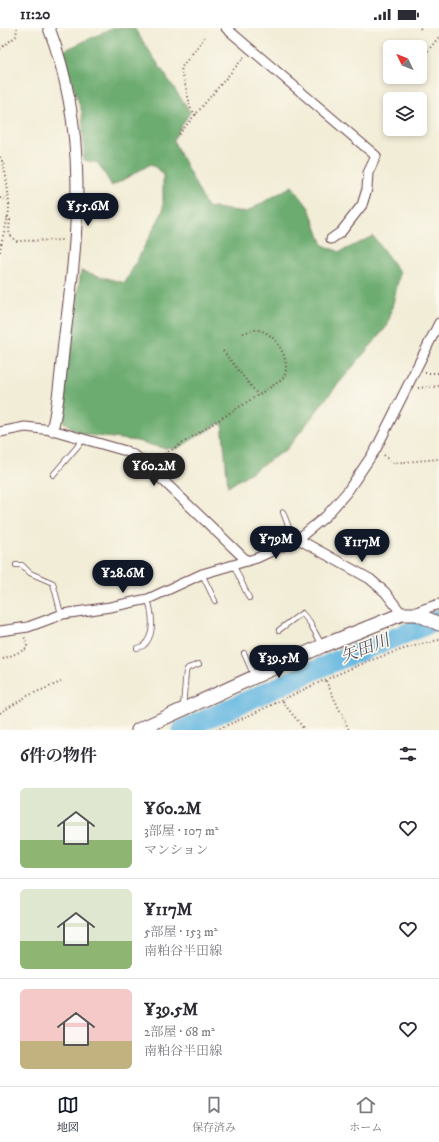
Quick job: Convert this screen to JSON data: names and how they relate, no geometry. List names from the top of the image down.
{
  "water": ["矢田川"],
  "north": "top left",
  "page": {
    "status": "11:20",
    "price": [
      "¥55.6M",
      "¥60.2M",
      "¥79M",
      "¥117M",
      "¥28.6M",
      "¥39.5M"
    ],
    "heading": "6件の物件",
    "list": [
      {
        "name": "¥60.2M",
        "note": "3部屋 · 107 m² · マンション"
      },
      {
        "name": "¥117M",
        "note": "5部屋 · 153 m² · 南粕谷半田線"
      },
      {
        "name": "¥39.5M",
        "note": "2部屋 · 68 m² · 南粕谷半田線"
      }
    ],
    "tabs": ["地図", "保存済み", "ホーム"]
  }
}
